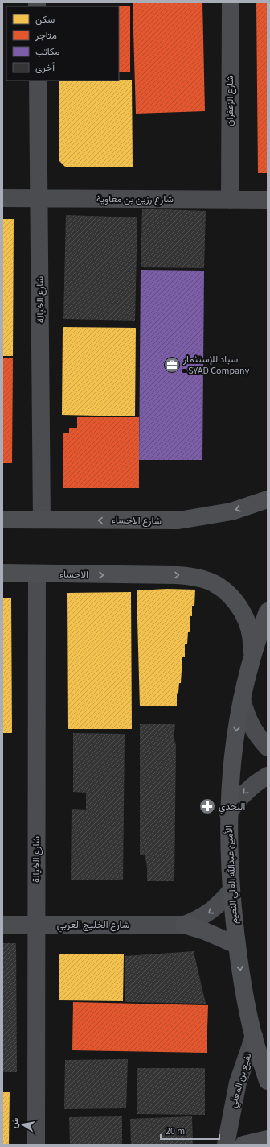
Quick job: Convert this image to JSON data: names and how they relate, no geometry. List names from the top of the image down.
{
  "streets": {
    "main road": ["شارع الاحساء", "الاحساء", "الأمين عبدالله العلي النعيم"],
    "street": [
      "شارع الزعفران",
      "شارع رزين بن معاوية",
      "شارع الخيالة",
      "شارع الخليج العربي",
      "نفيع بن المعلي"
    ]
  },
  "crossings": [
    ["شارع الزعفران", "شارع رزين بن معاوية"],
    ["شارع رزين بن معاوية", "شارع الخيالة"],
    ["شارع الخيالة", "شارع الاحساء"],
    ["شارع الخيالة", "الاحساء"],
    ["شارع الخيالة", "شارع الخليج العربي"],
    ["الاحساء", "الأمين عبدالله العلي النعيم"],
    ["الأمين عبدالله العلي النعيم", "نفيع بن المعلي"]
  ],
  "one_way": ["شارع الاحساء", "الاحساء", "الأمين عبدالله العلي النعيم"],
  "places": {
    "office": ["سياد للإستثمار - SYAD Company"],
    "pharmacy": ["النحدي"]
  },
  "legend": [
    "سكن",
    "متاجر",
    "مكاتب",
    "أخرى"
  ],
  "scale_bar": "20 m",
  "north": "left"
}
